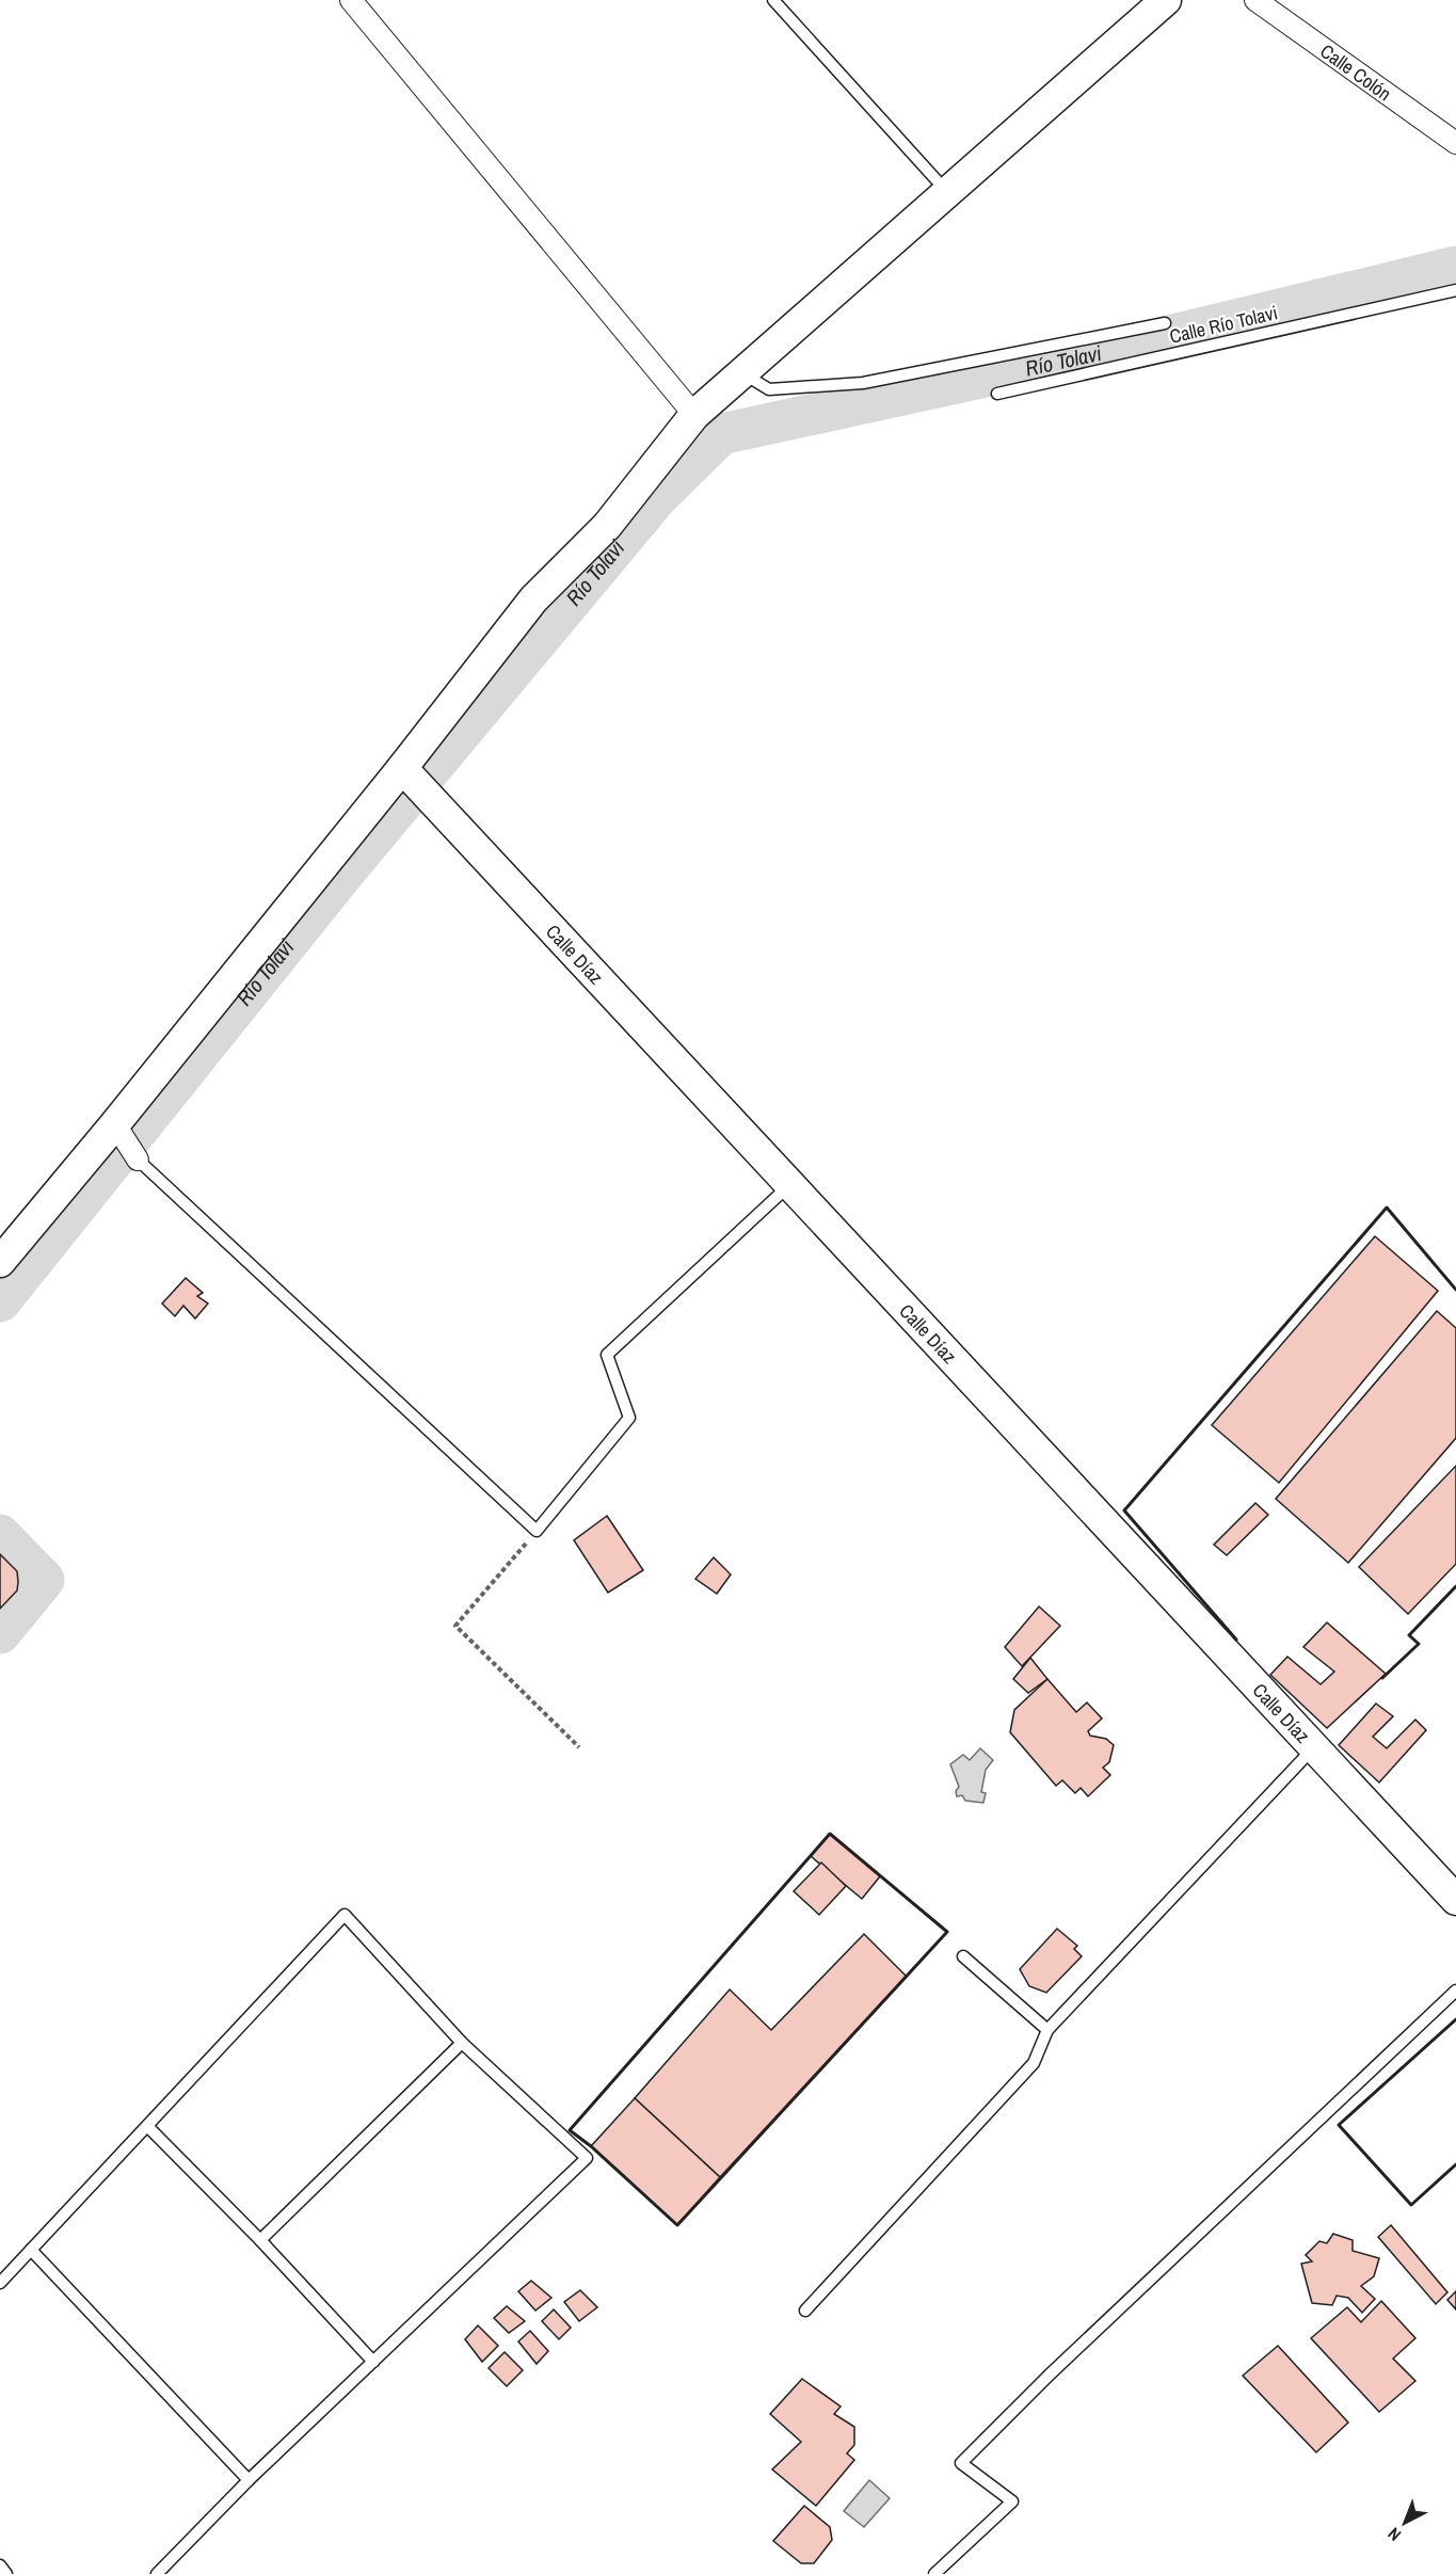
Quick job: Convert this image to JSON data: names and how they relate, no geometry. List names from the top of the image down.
{
  "streets": {
    "street": ["Calle Colón", "Calle Díaz"],
    "lane": ["Calle Río Tolavi"]
  },
  "water": ["Río Tolavi"],
  "north": "bottom left"
}
